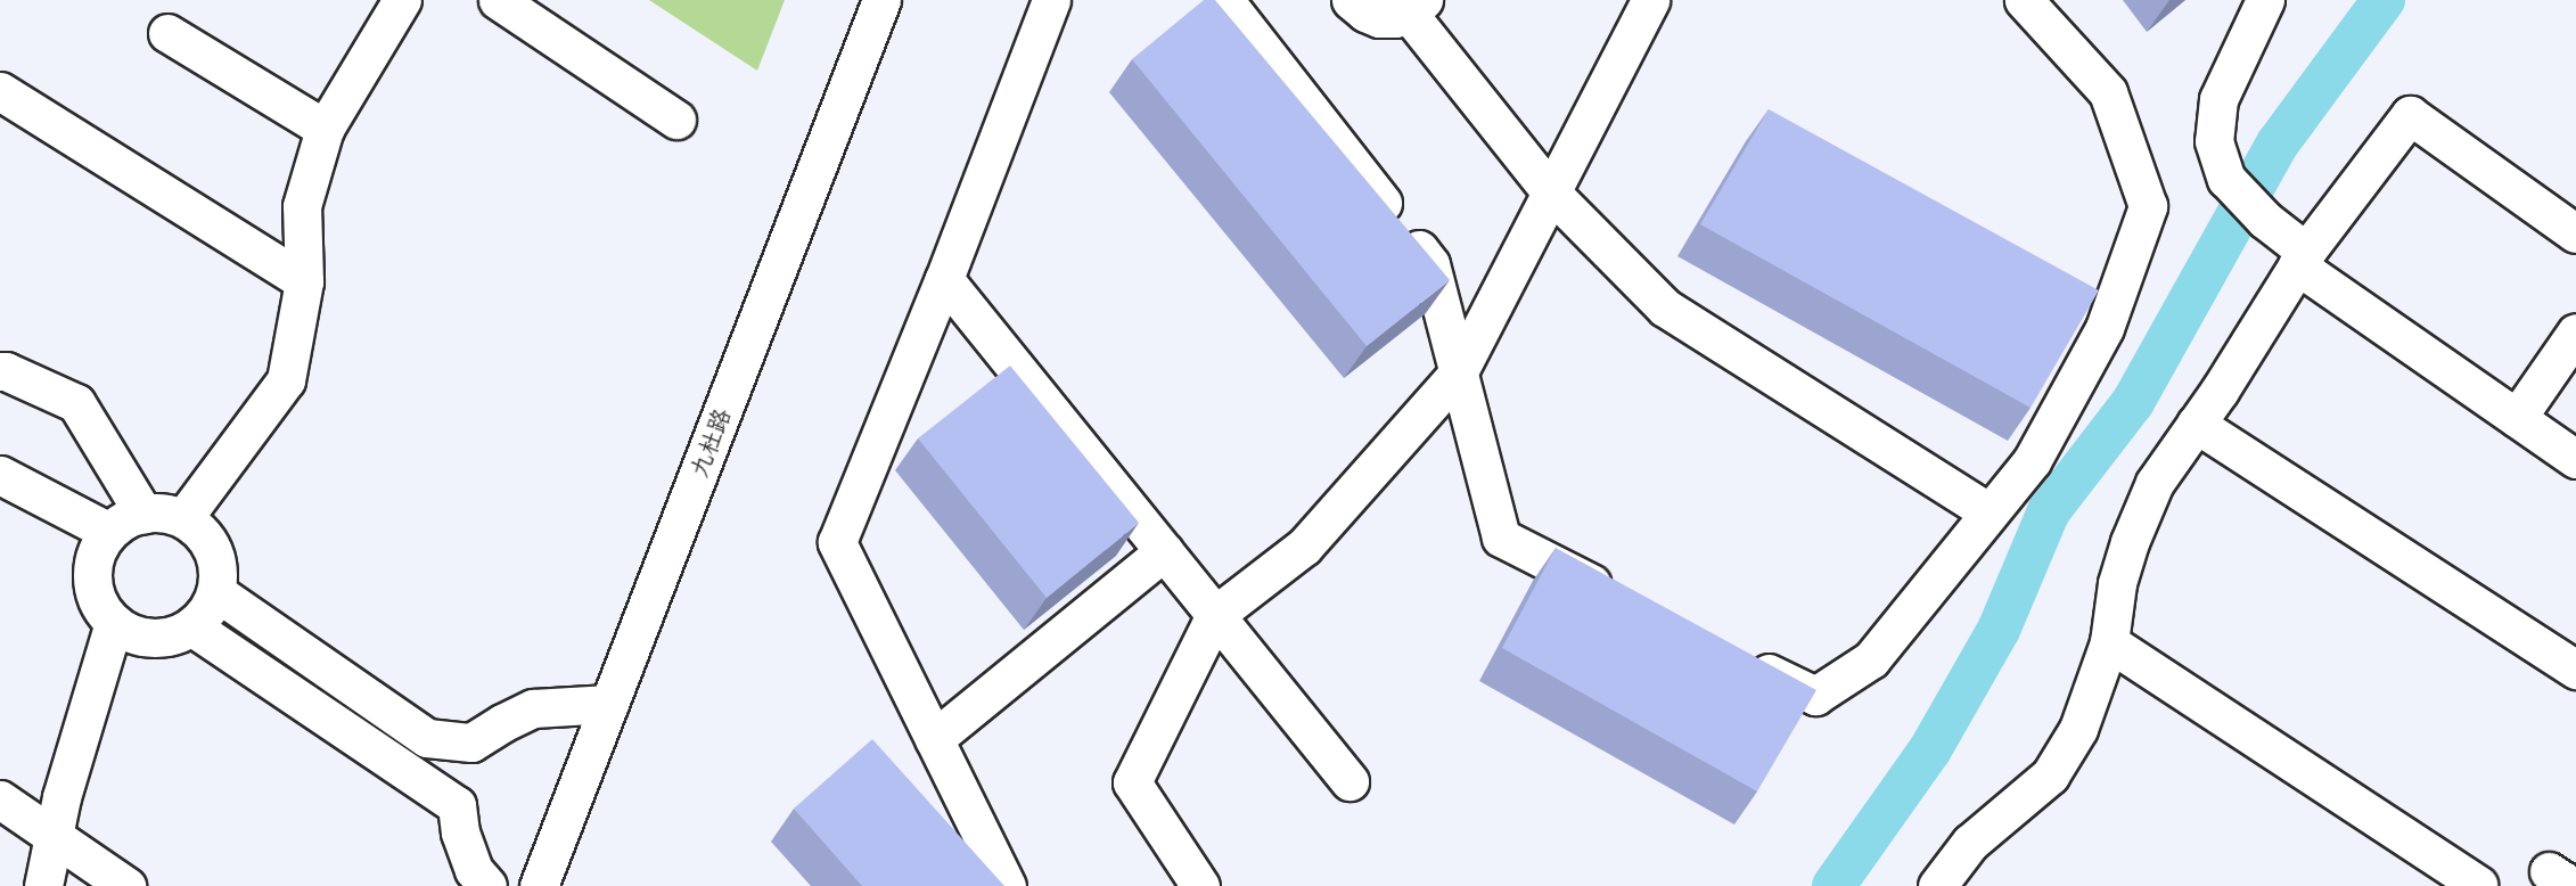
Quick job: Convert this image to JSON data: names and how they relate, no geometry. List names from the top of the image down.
{
  "streets": {
    "street": ["九杜路"]
  }
}
